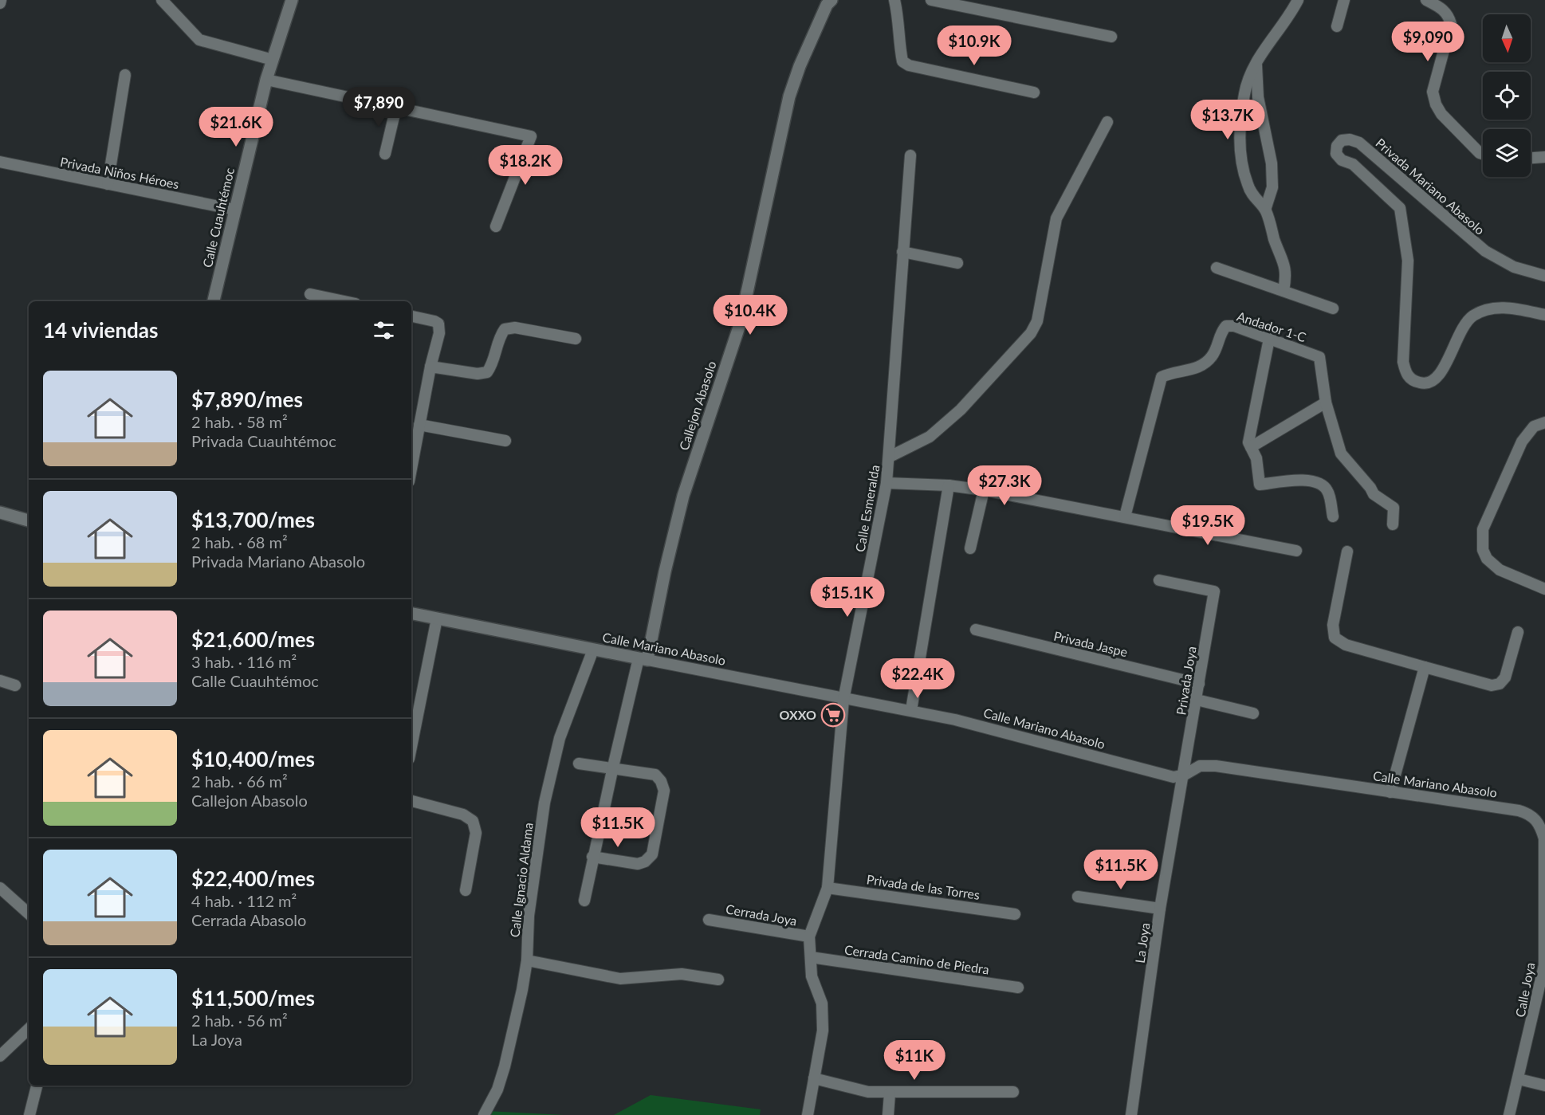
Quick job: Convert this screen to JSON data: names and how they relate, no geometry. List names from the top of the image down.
{
  "streets": {
    "street": [
      "Privada Niños Héroes",
      "Privada Mariano Abasolo",
      "Calle Cuauhtémoc",
      "Andador 1-C",
      "Callejon Abasolo",
      "Calle Esmeralda",
      "Privada Jaspe",
      "Calle Mariano Abasolo",
      "Privada Joya",
      "Calle Ignacio Aldama",
      "Privada de las Torres",
      "Cerrada Joya",
      "La Joya",
      "Cerrada Camino de Piedra",
      "Calle Joya"
    ]
  },
  "crossings": [
    ["Privada Niños Héroes", "Calle Cuauhtémoc"],
    ["Callejon Abasolo", "Calle Mariano Abasolo"],
    ["Calle Esmeralda", "Calle Mariano Abasolo"],
    ["Calle Esmeralda", "Privada de las Torres"],
    ["Calle Esmeralda", "Cerrada Joya"],
    ["Calle Esmeralda", "Cerrada Camino de Piedra"],
    ["Privada Jaspe", "Privada Joya"],
    ["Calle Mariano Abasolo", "Privada Joya"],
    ["Calle Mariano Abasolo", "Calle Ignacio Aldama"],
    ["Calle Mariano Abasolo", "La Joya"],
    ["Calle Mariano Abasolo", "Calle Joya"],
    ["Privada Joya", "La Joya"]
  ],
  "places": {
    "supermarket": ["OXXO"]
  },
  "north": "bottom",
  "page": {
    "price": [
      "$9,090",
      "$10.9K",
      "$7,890",
      "$13.7K",
      "$21.6K",
      "$18.2K",
      "$10.4K",
      "$27.3K",
      "$19.5K",
      "$15.1K",
      "$22.4K",
      "$11.5K",
      "$11.5K",
      "$11K"
    ],
    "heading": "14 viviendas",
    "list": [
      {
        "name": "$7,890/mes",
        "note": "2 hab. · 58 m² · Privada Cuauhtémoc"
      },
      {
        "name": "$13,700/mes",
        "note": "2 hab. · 68 m² · Privada Mariano Abasolo"
      },
      {
        "name": "$21,600/mes",
        "note": "3 hab. · 116 m² · Calle Cuauhtémoc"
      },
      {
        "name": "$10,400/mes",
        "note": "2 hab. · 66 m² · Callejon Abasolo"
      },
      {
        "name": "$22,400/mes",
        "note": "4 hab. · 112 m² · Cerrada Abasolo"
      },
      {
        "name": "$11,500/mes",
        "note": "2 hab. · 56 m² · La Joya"
      }
    ]
  }
}
